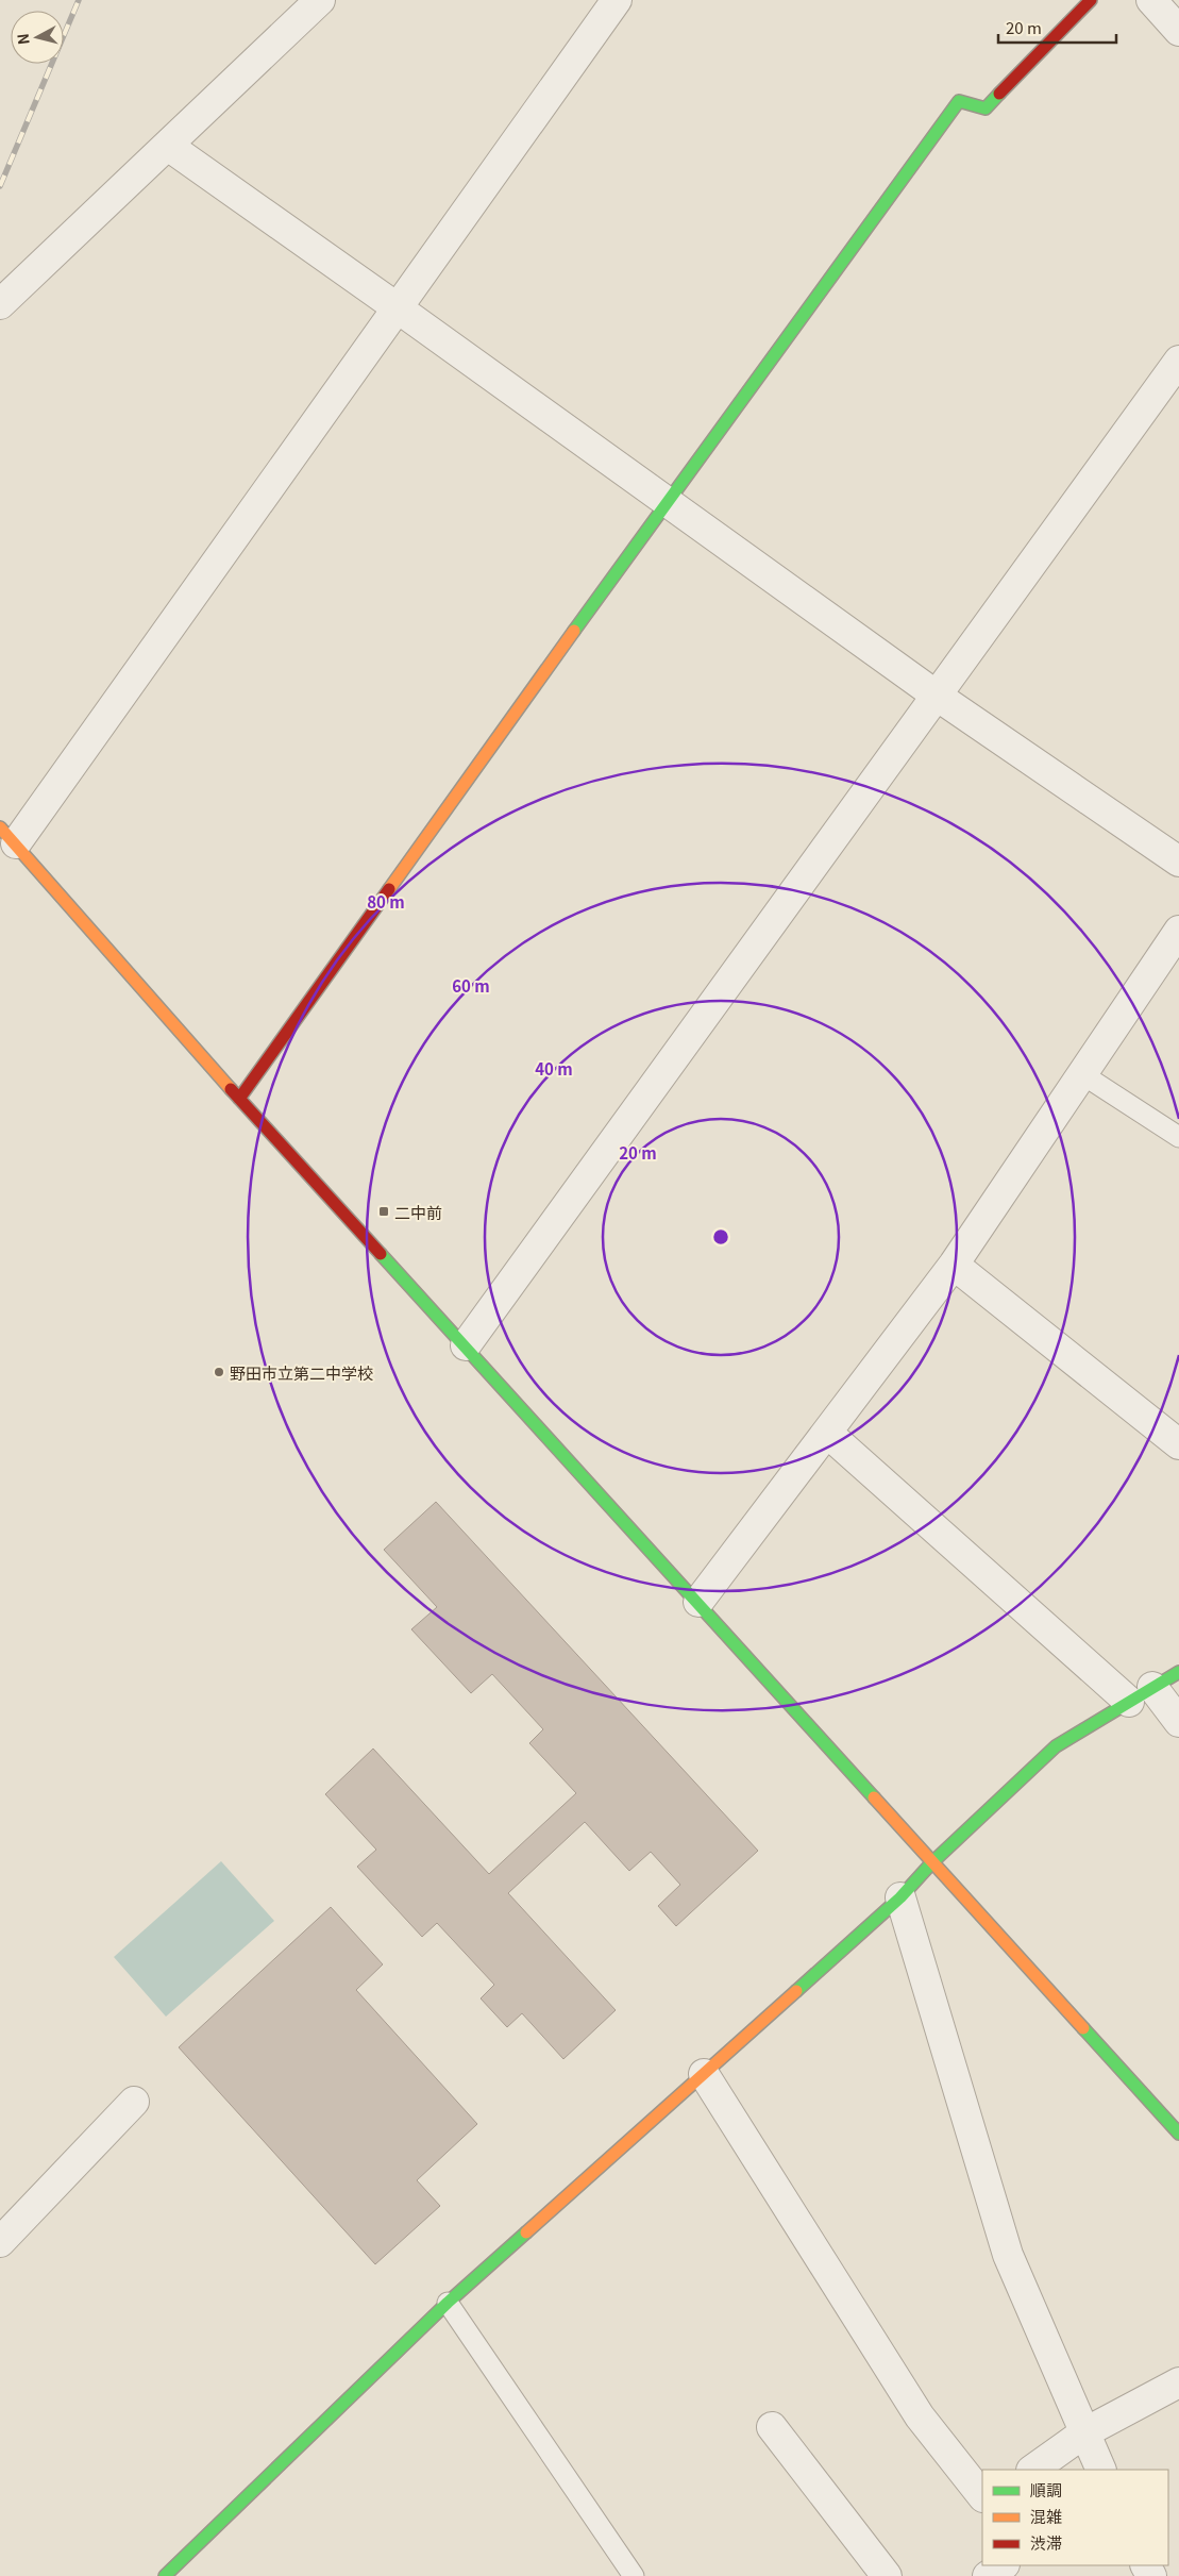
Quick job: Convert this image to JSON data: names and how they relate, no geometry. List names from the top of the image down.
{
  "places": {
    "transit": ["二中前"],
    "other": ["野田市立第二中学校"]
  },
  "legend": ["順調", "混雑", "渋滞"],
  "scale_bar": "20 m",
  "north": "left",
  "rings": [
    "80 m",
    "60 m",
    "40 m",
    "20 m"
  ]
}
